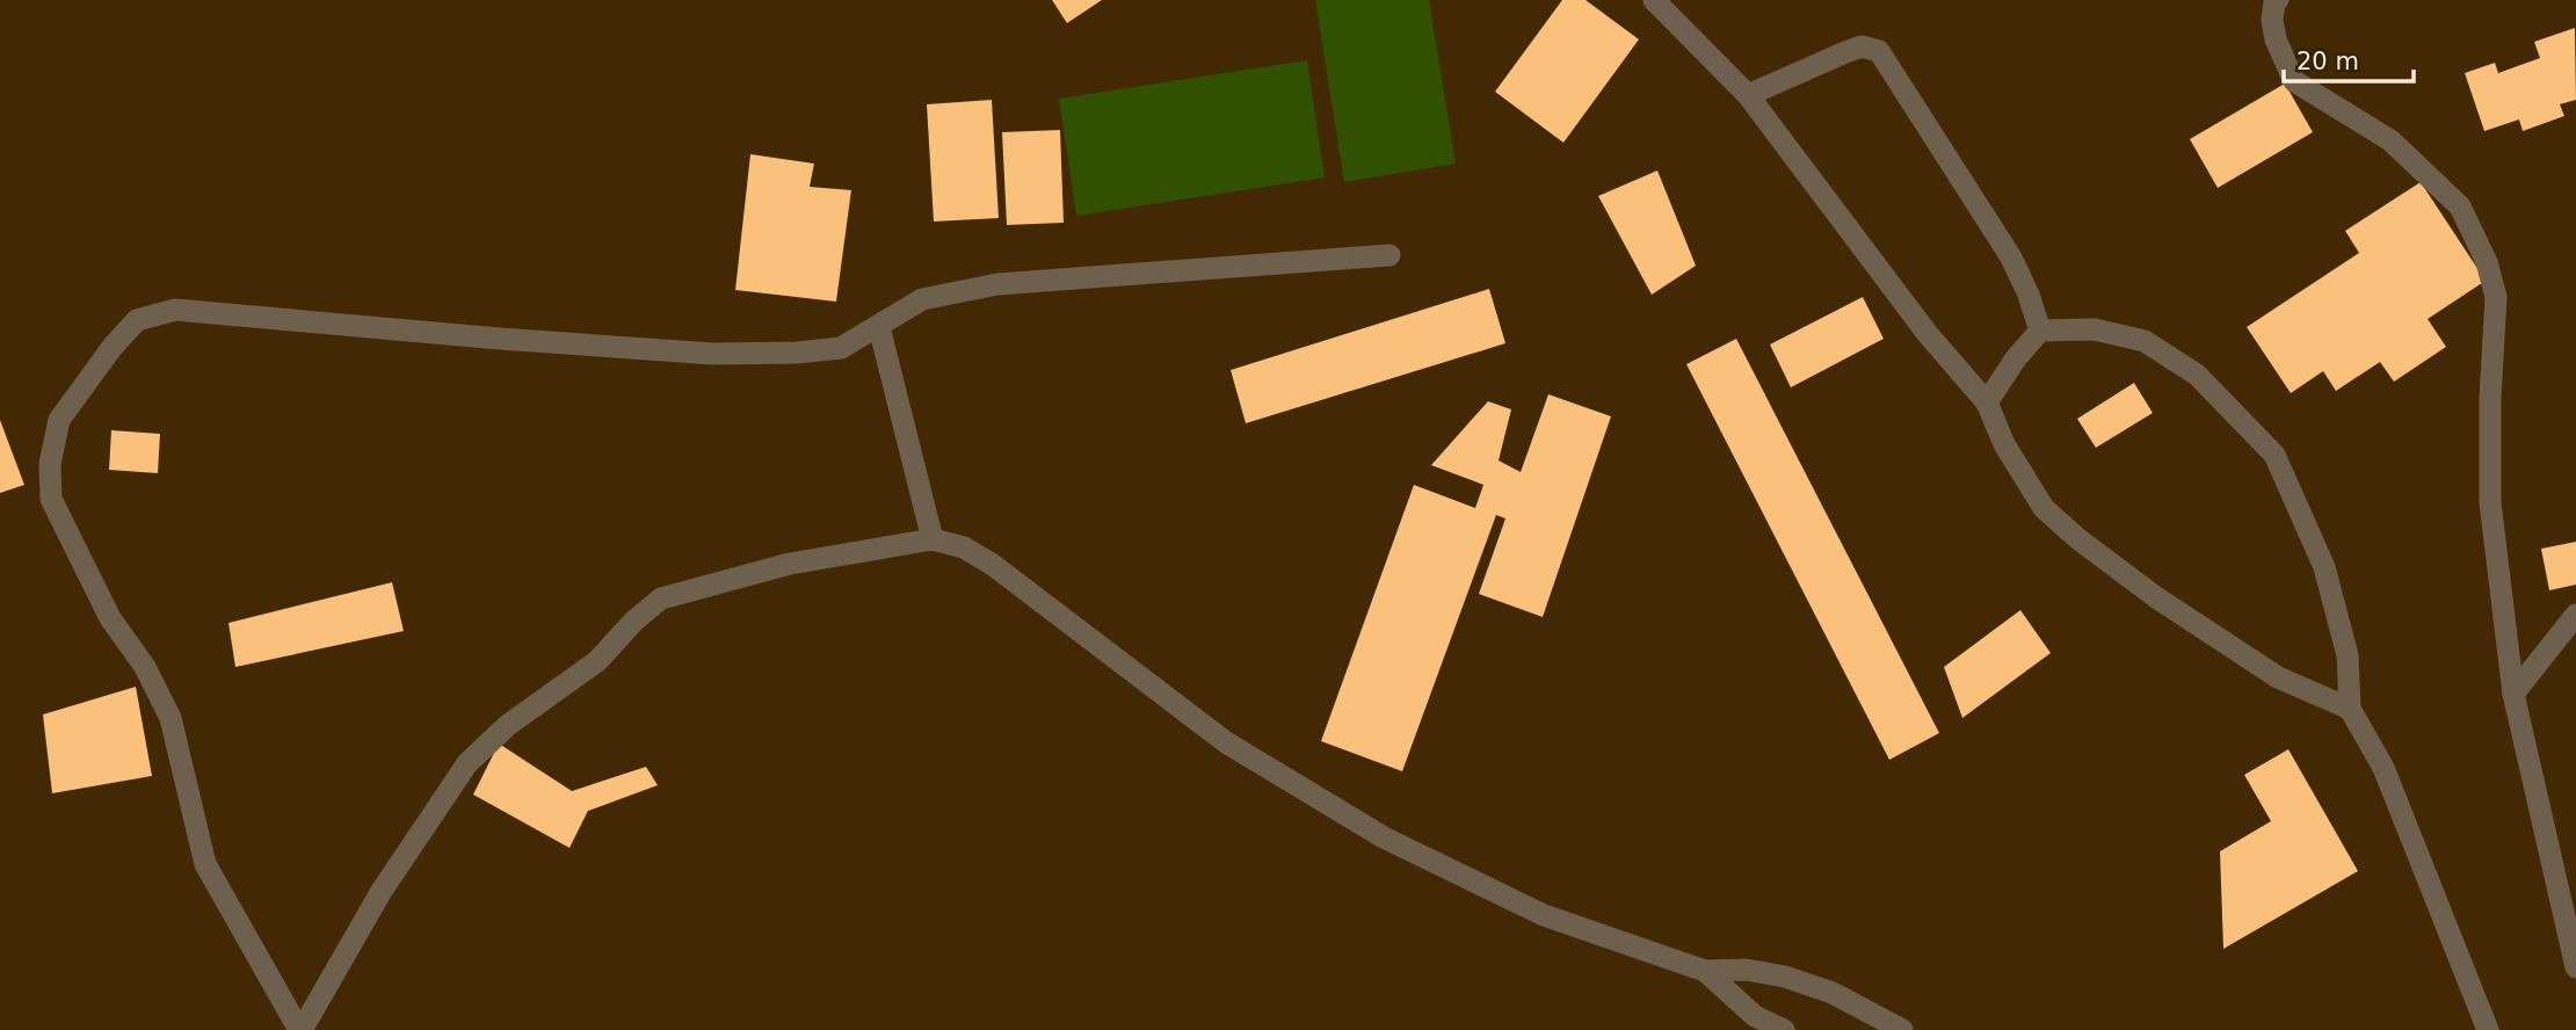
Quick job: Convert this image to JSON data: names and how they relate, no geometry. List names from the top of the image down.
{
  "scale_bar": "20 m"
}
